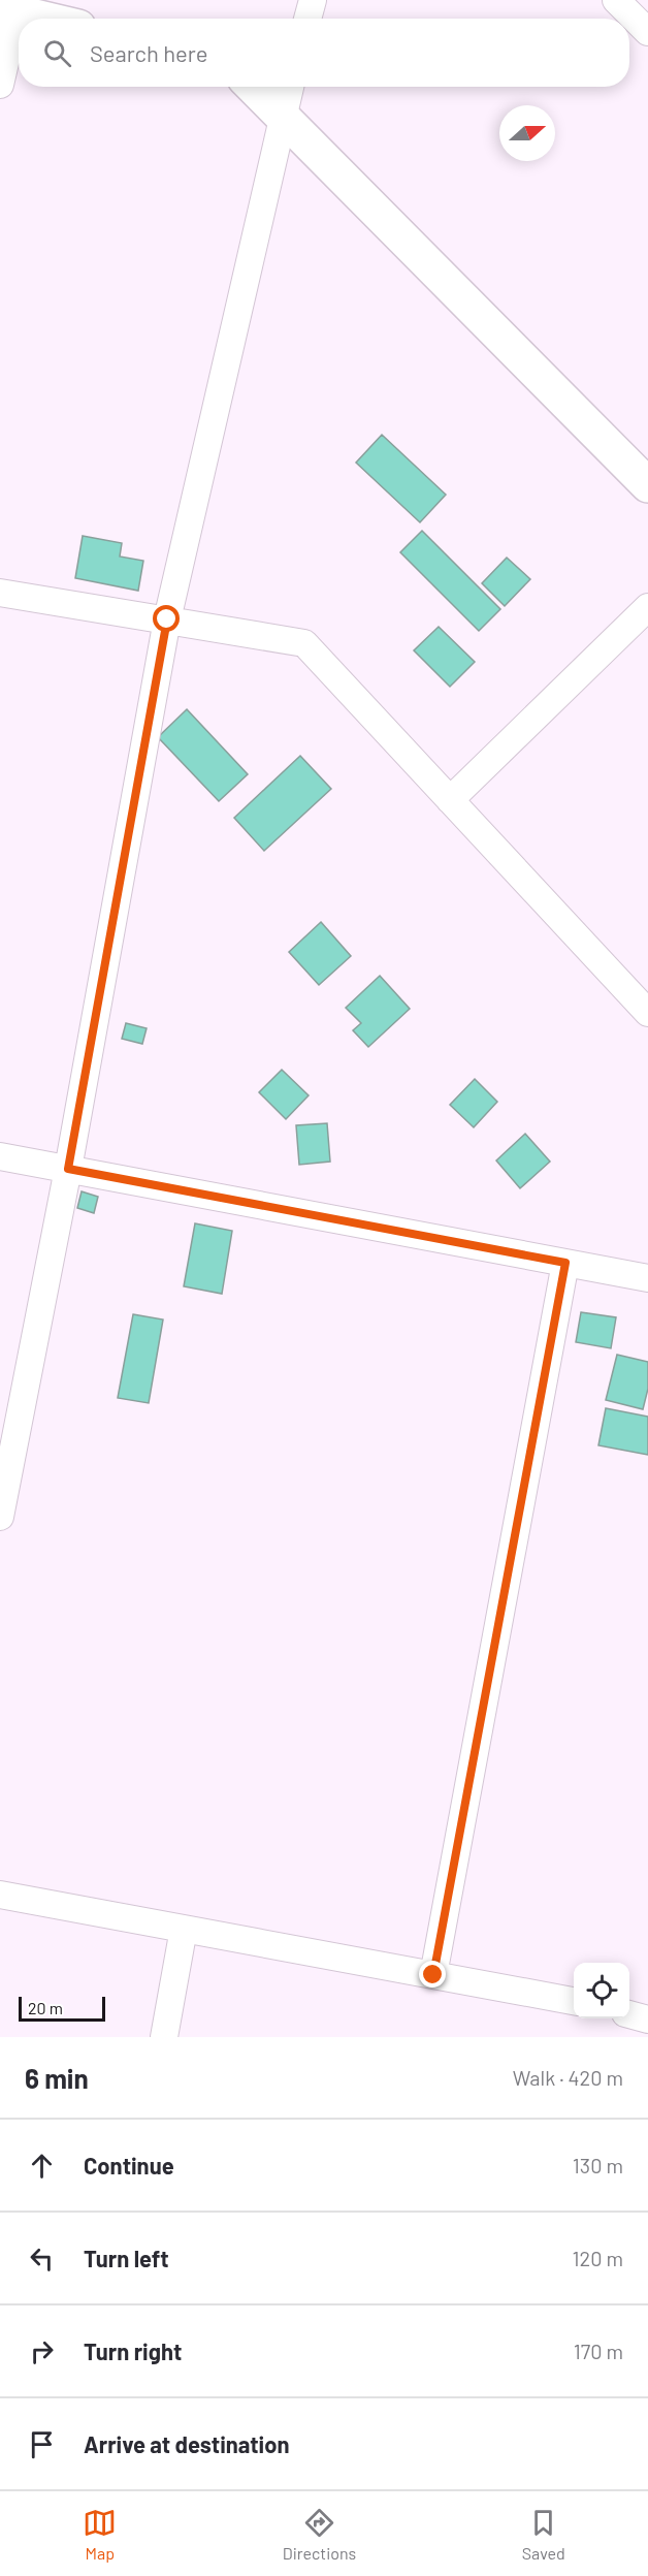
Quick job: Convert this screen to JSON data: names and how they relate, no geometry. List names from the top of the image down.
{
  "scale_bar": "20 m",
  "north": "right",
  "page": {
    "search": "Search here",
    "scale": "20 m",
    "heading": ["6 min", "Walk · 420 m"],
    "list": [
      ["Continue", "130 m"],
      ["Turn left", "120 m"],
      ["Turn right", "170 m"],
      "Arrive at destination"
    ],
    "nav": ["Map", "Directions", "Saved"]
  }
}
